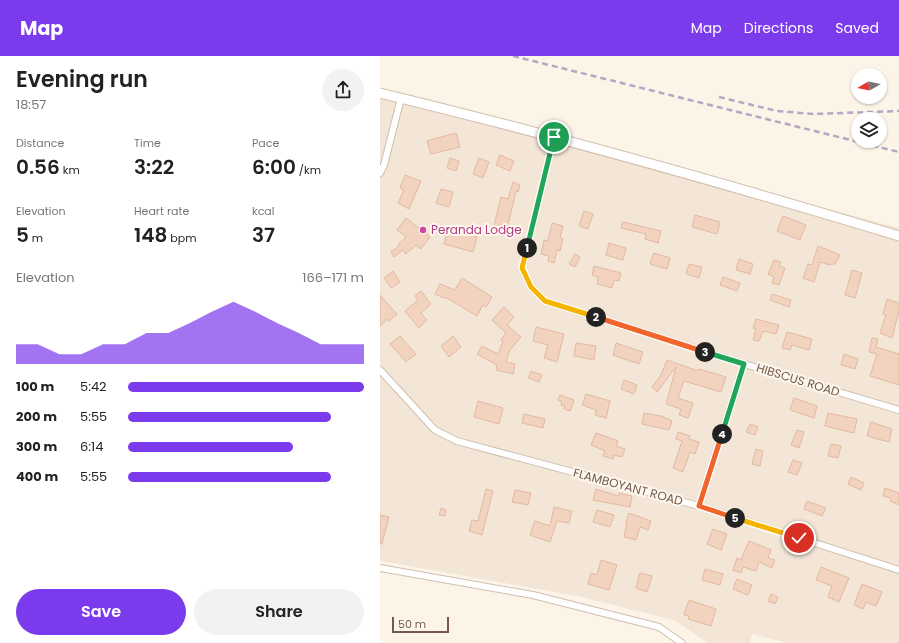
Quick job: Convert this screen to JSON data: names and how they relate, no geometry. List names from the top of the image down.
{
  "streets": {
    "street": ["HIBSCUS ROAD", "FLAMBOYANT ROAD"]
  },
  "places": ["Peranda Lodge"],
  "scale_bar": "50 m",
  "north": "left",
  "page": {
    "header": "Map",
    "nav": ["Map", "Directions", "Saved"],
    "heading": ["Evening run", "18:57"],
    "stats": [
      ["Distance", "0.56 km"],
      ["Time", "3:22"],
      ["Pace", "6:00 /km"],
      ["Elevation", "5 m"],
      ["Heart rate", "148 bpm"],
      ["kcal", "37"]
    ],
    "pins": [
      "1",
      "2",
      "3",
      "4",
      "5"
    ],
    "chart": ["Elevation", "166–171 m"],
    "list": [
      {
        "name": "100 m",
        "note": "5:42"
      },
      {
        "name": "200 m",
        "note": "5:55"
      },
      {
        "name": "300 m",
        "note": "6:14"
      },
      {
        "name": "400 m",
        "note": "5:55"
      }
    ],
    "buttons": ["Save", "Share"],
    "scale": "50 m"
  }
}
